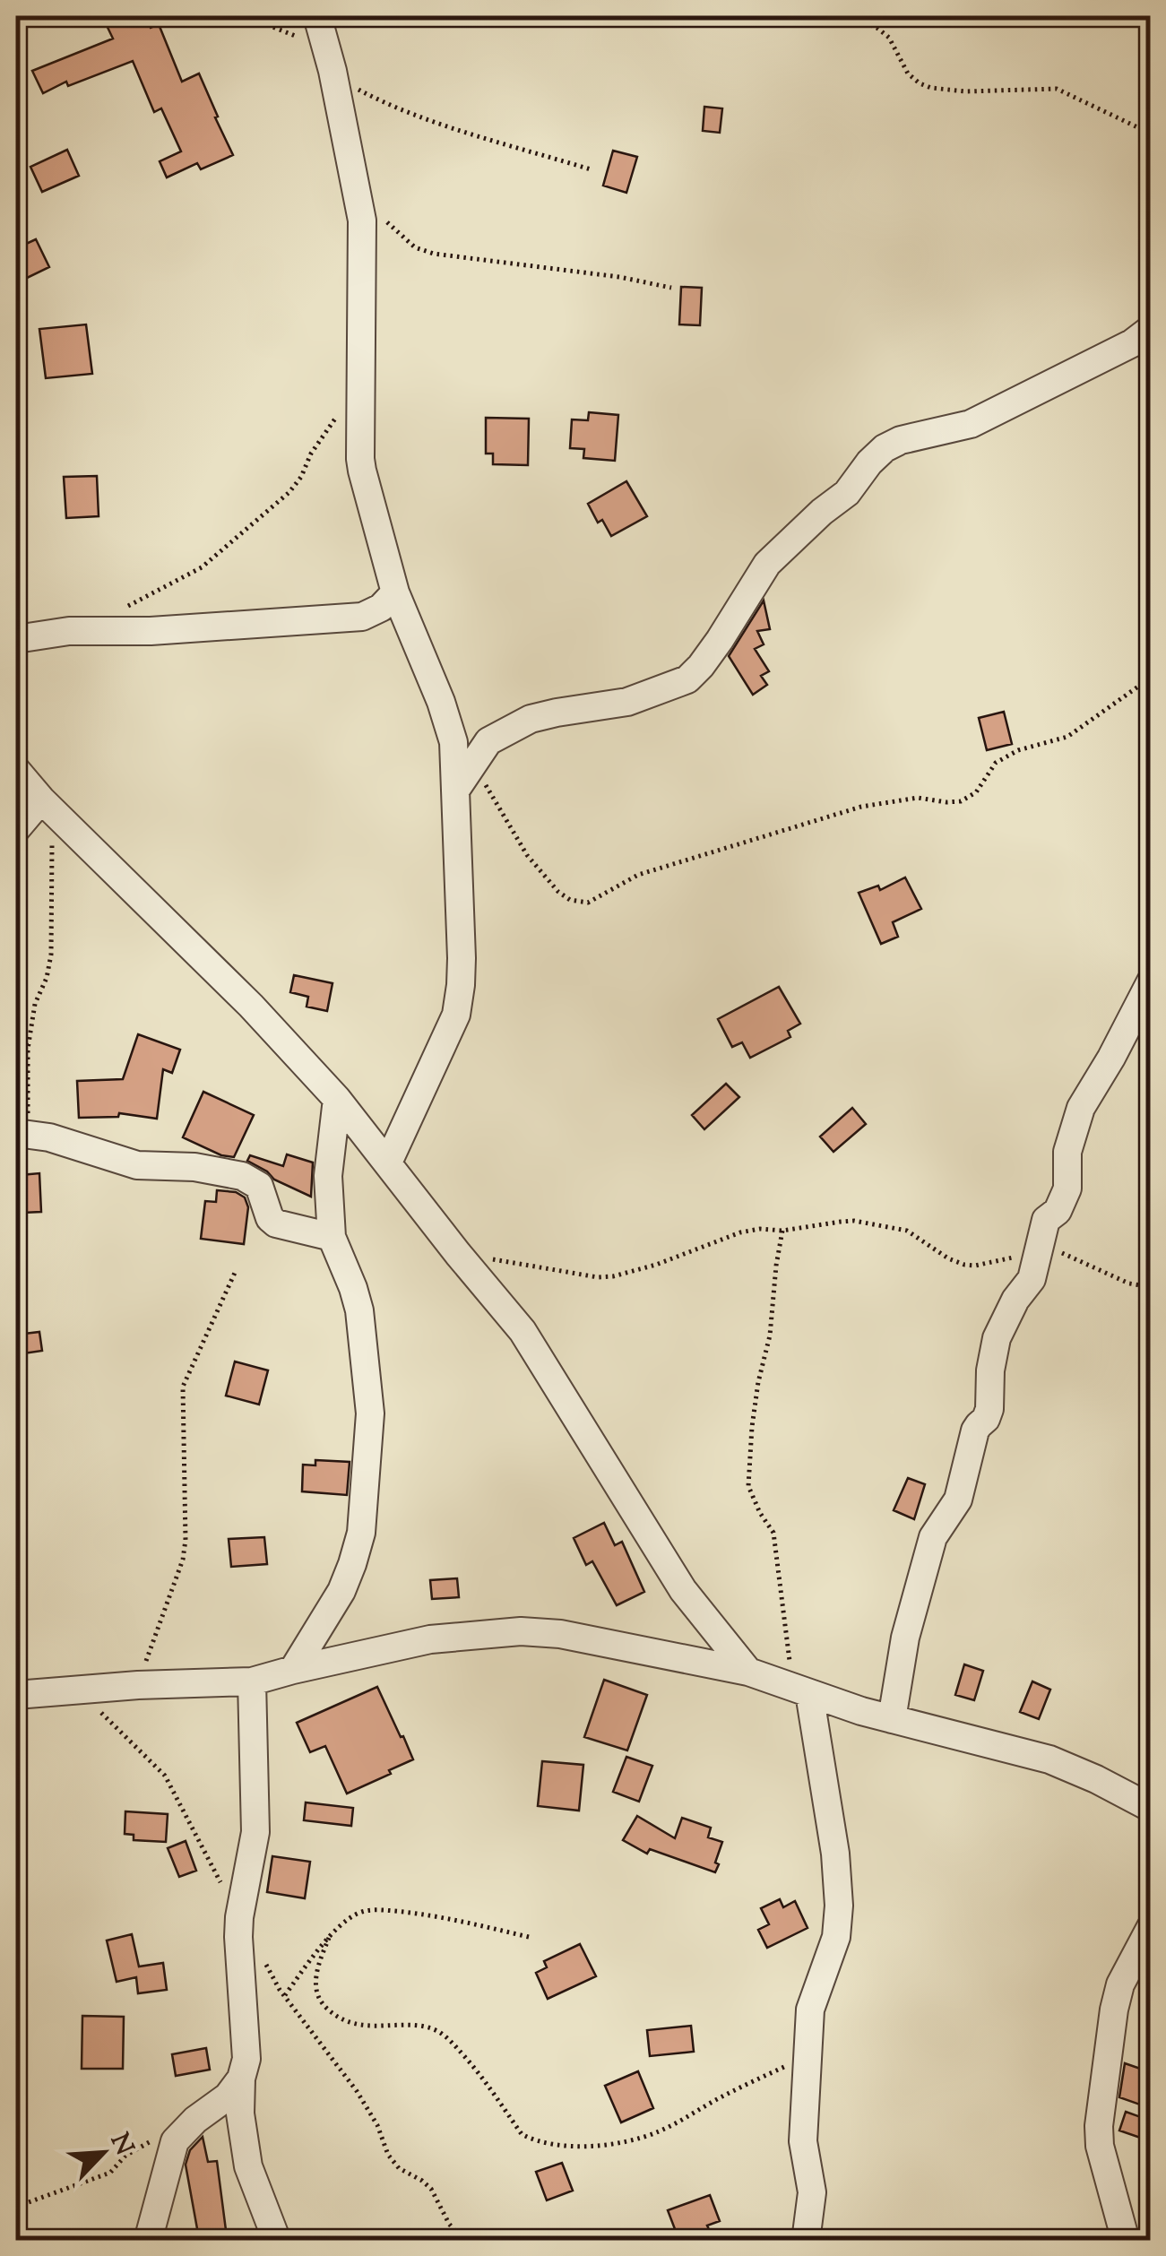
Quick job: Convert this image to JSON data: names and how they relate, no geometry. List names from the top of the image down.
{
  "north": "top right"
}
